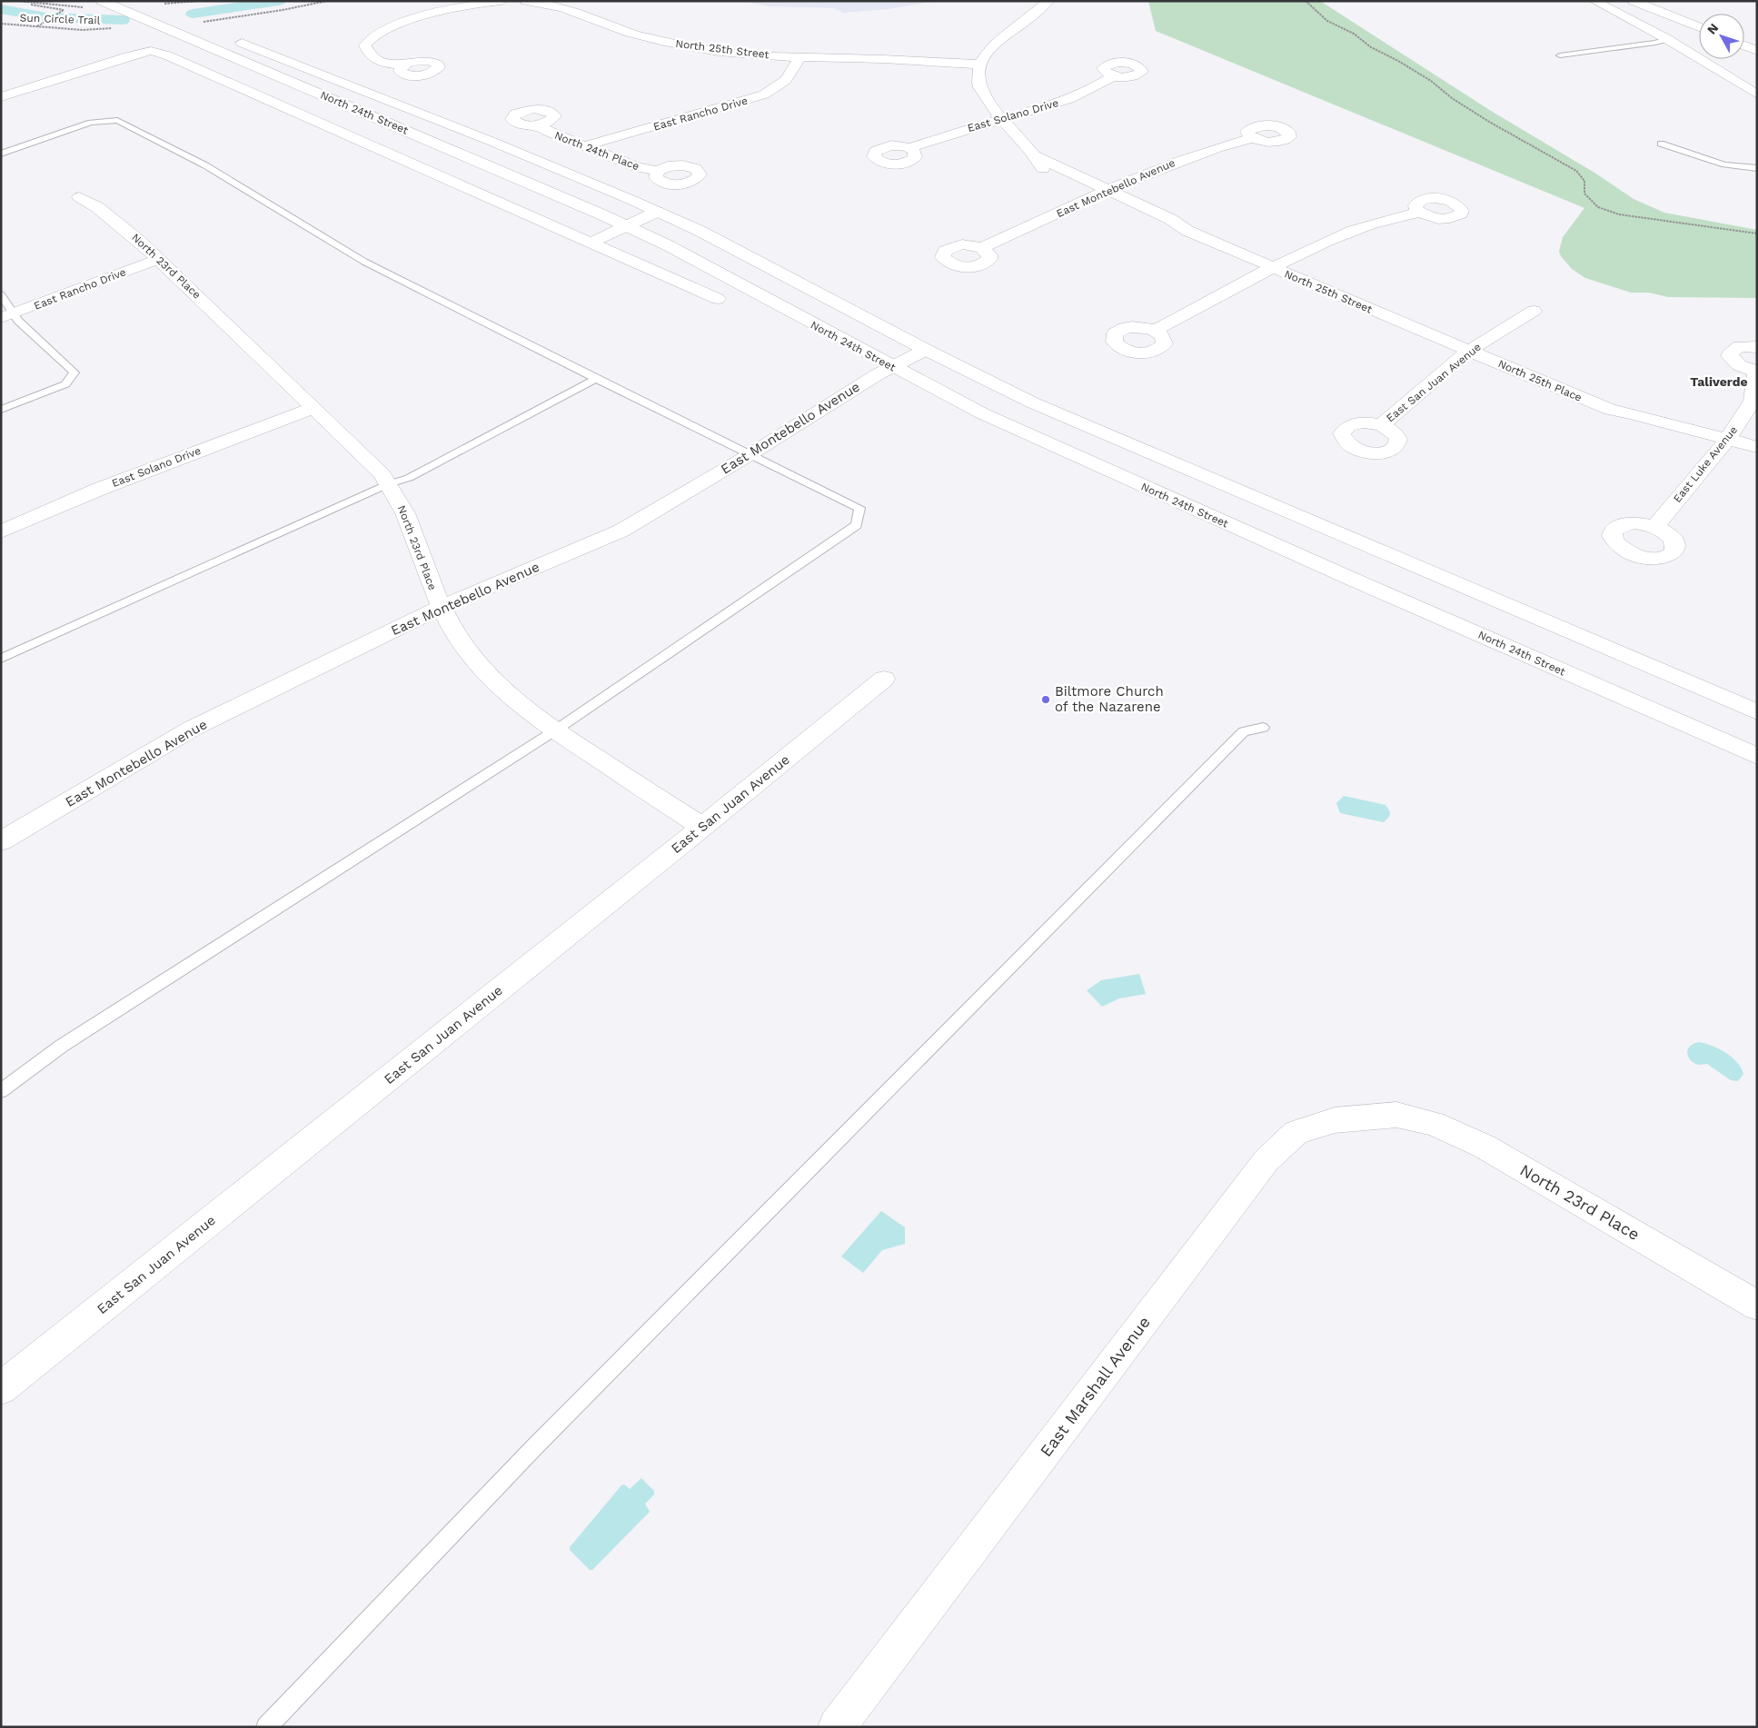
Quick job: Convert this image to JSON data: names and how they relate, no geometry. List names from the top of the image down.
{
  "streets": {
    "street": [
      "North 25th Street",
      "North 24th Street",
      "East Rancho Drive",
      "East Solano Drive",
      "North 24th Place",
      "East Montebello Avenue",
      "North 23rd Place",
      "North 25th Place",
      "East San Juan Avenue",
      "East Luke Avenue",
      "East Marshall Avenue"
    ],
    "path": ["Sun Circle Trail"]
  },
  "crossings": [
    ["North 25th Street", "East Rancho Drive"],
    ["North 25th Street", "East Solano Drive"],
    ["North 25th Street", "East Montebello Avenue"],
    ["North 25th Street", "North 25th Place"],
    ["North 25th Street", "East San Juan Avenue"],
    ["North 24th Street", "East Montebello Avenue"],
    ["East Rancho Drive", "North 24th Place"],
    ["East Rancho Drive", "North 23rd Place"],
    ["East Solano Drive", "North 23rd Place"],
    ["East Montebello Avenue", "North 23rd Place"],
    ["North 23rd Place", "East San Juan Avenue"],
    ["North 23rd Place", "East Marshall Avenue"],
    ["North 25th Place", "East San Juan Avenue"],
    ["North 25th Place", "East Luke Avenue"]
  ],
  "districts": ["Taliverde"],
  "places": ["Biltmore Church of the Nazarene"],
  "north": "top left"
}
